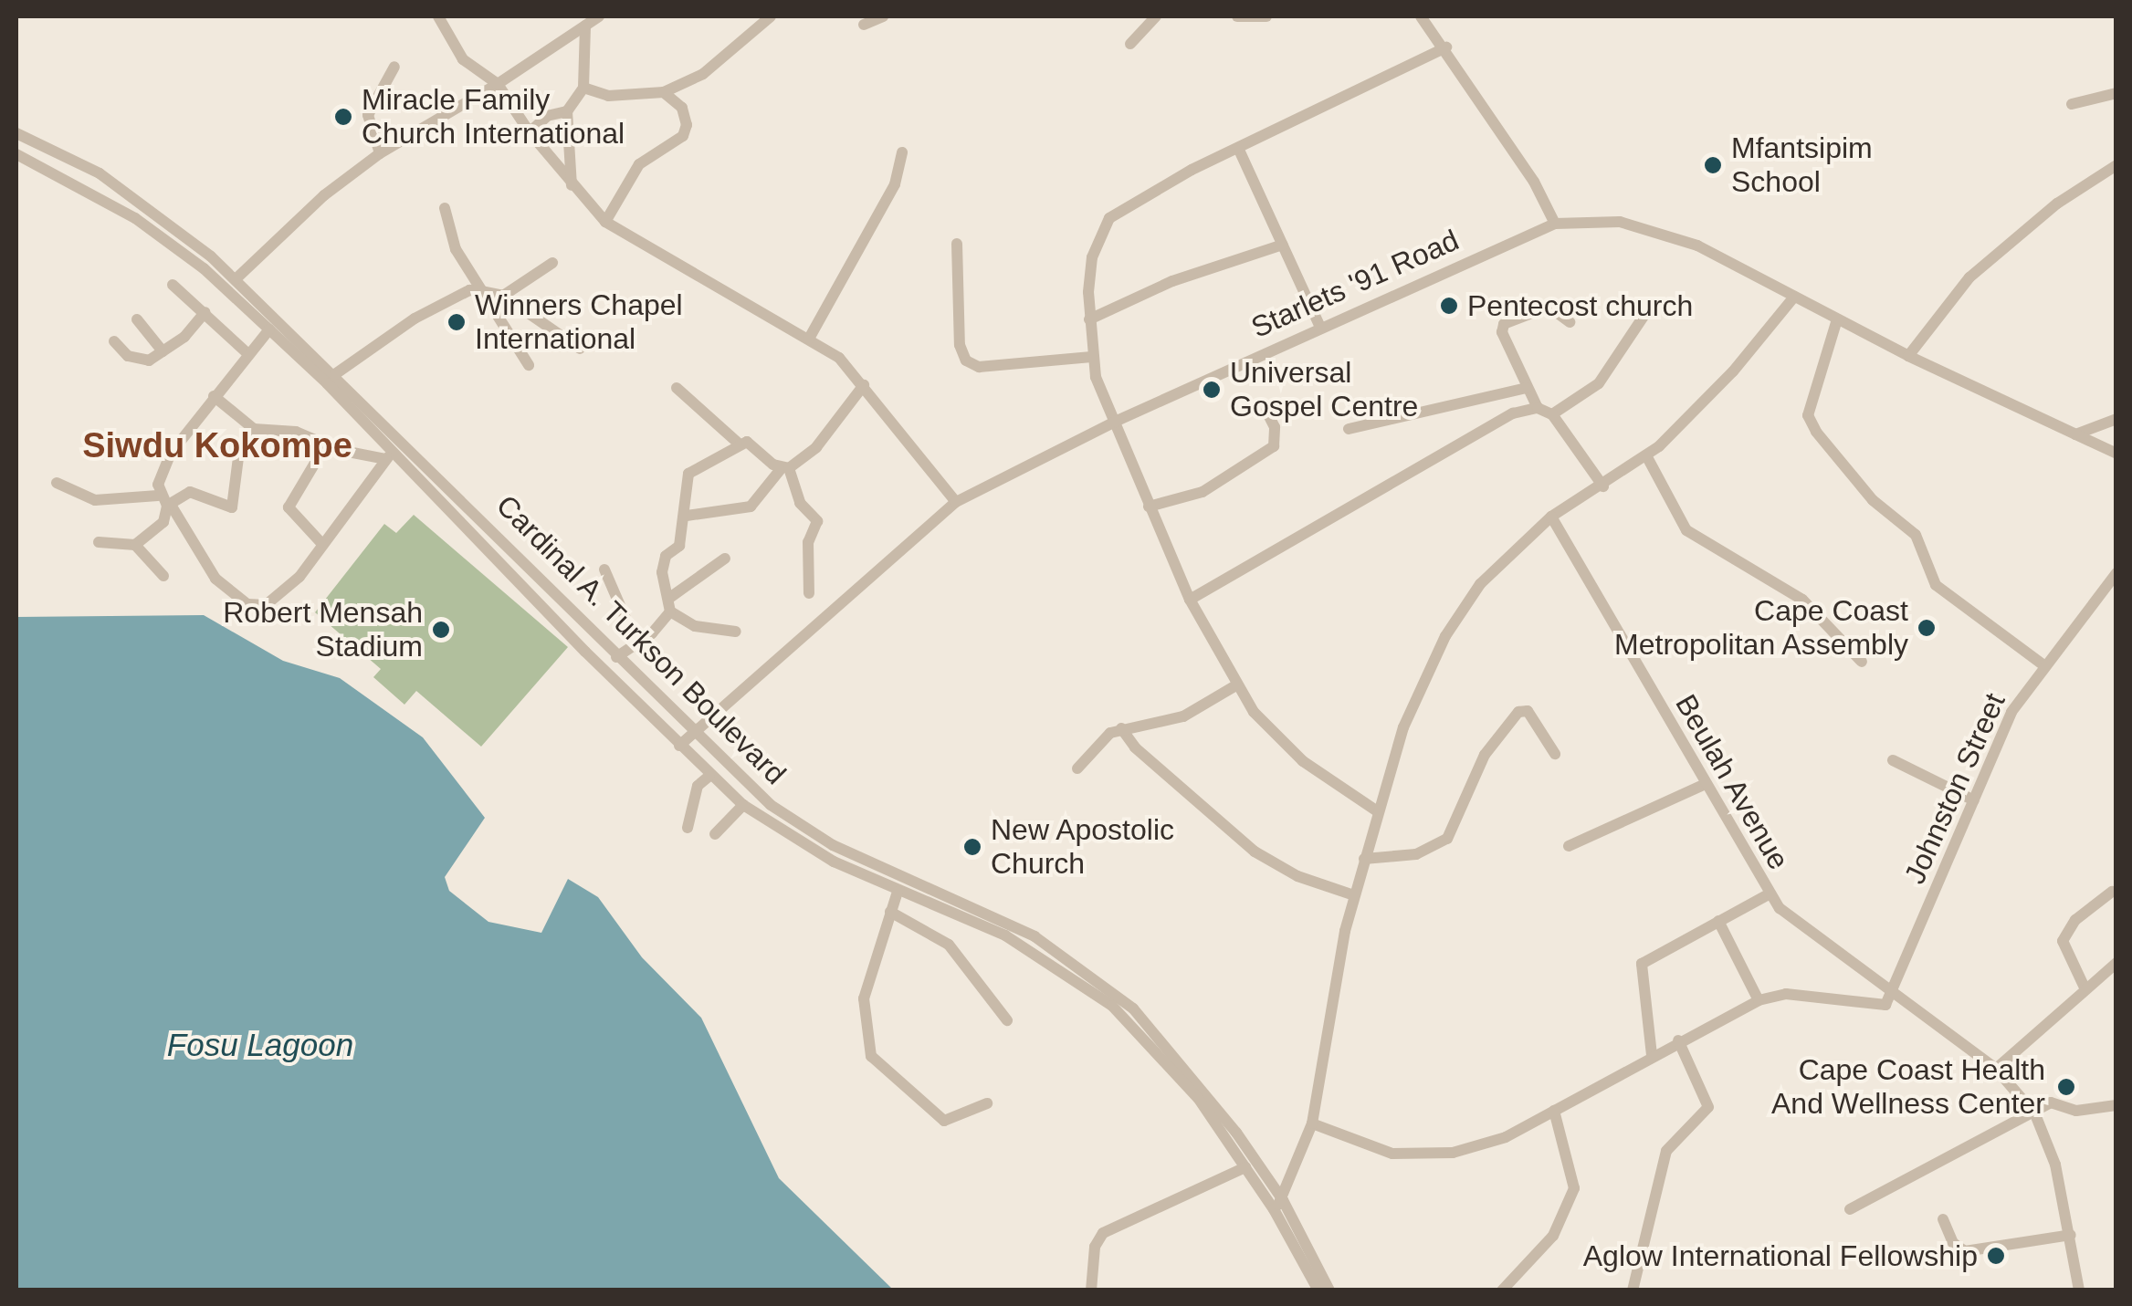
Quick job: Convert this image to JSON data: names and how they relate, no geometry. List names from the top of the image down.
{
  "streets": {
    "street": [
      "Starlets '91 Road",
      "Cardinal A. Turkson Boulevard",
      "Beulah Avenue",
      "Johnston Street"
    ]
  },
  "crossings": [
    ["Starlets '91 Road", "Cardinal A. Turkson Boulevard"],
    ["Beulah Avenue", "Johnston Street"]
  ],
  "districts": ["Siwdu Kokompe"],
  "water": ["Fosu Lagoon"],
  "places": [
    "Miracle Family Church International",
    "Mfantsipim School",
    "Pentecost church",
    "Winners Chapel International",
    "Universal Gospel Centre",
    "Cape Coast Metropolitan Assembly",
    "Robert Mensah Stadium",
    "New Apostolic Church",
    "Cape Coast Health And Wellness Center",
    "Aglow International Fellowship"
  ]
}
